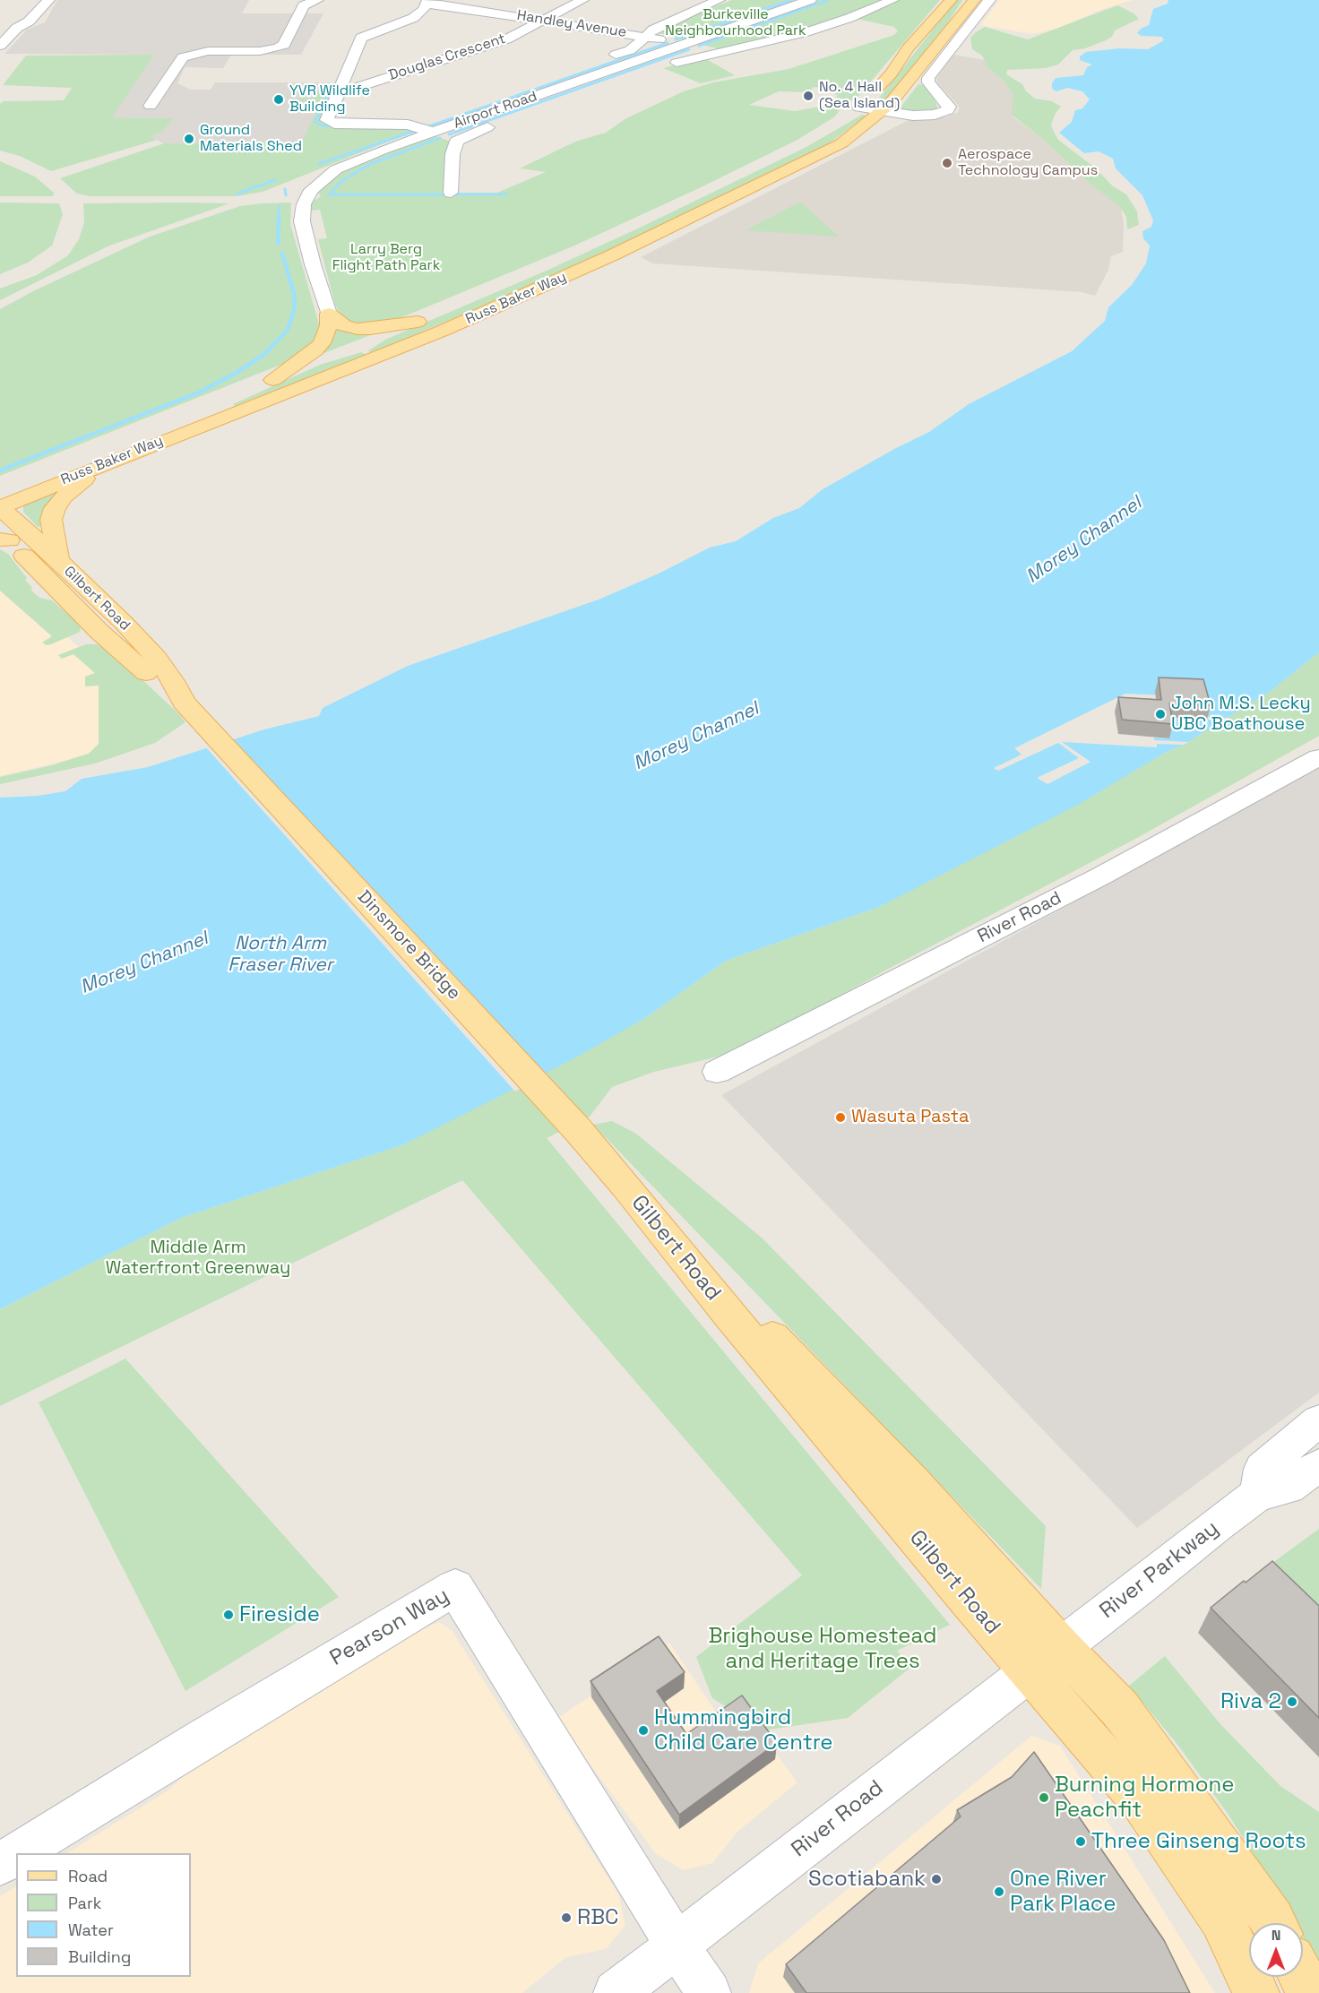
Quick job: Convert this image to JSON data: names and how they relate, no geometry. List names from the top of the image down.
{
  "streets": {
    "main road": ["Russ Baker Way", "Gilbert Road", "Dinsmore Bridge"],
    "street": [
      "Handley Avenue",
      "Douglas Crescent",
      "Airport Road",
      "River Road",
      "River Parkway",
      "Pearson Way"
    ]
  },
  "crossings": [
    ["Handley Avenue", "Douglas Crescent"],
    ["Handley Avenue", "Airport Road"],
    ["Russ Baker Way", "Gilbert Road"],
    ["Gilbert Road", "River Road"],
    ["Gilbert Road", "Dinsmore Bridge"],
    ["Gilbert Road", "River Parkway"],
    ["River Road", "River Parkway"],
    ["River Road", "Pearson Way"]
  ],
  "water": ["Morey Channel", "North Arm Fraser River"],
  "parks": [
    "Burkeville Neighbourhood Park",
    "Larry Berg Flight Path Park",
    "Middle Arm Waterfront Greenway",
    "Brighouse Homestead and Heritage Trees"
  ],
  "places": [
    "No. 4 Hall (Sea Island)",
    "YVR Wildlife Building",
    "Ground Materials Shed",
    "Aerospace Technology Campus",
    "John M.S. Lecky UBC Boathouse",
    "Wasuta Pasta",
    "Fireside",
    "Riva 2",
    "Hummingbird Child Care Centre",
    "Burning Hormone Peachfit",
    "Three Ginseng Roots",
    "Scotiabank",
    "One River Park Place",
    "RBC"
  ],
  "legend": [
    "Road",
    "Park",
    "Water",
    "Building"
  ],
  "north": "top"
}
